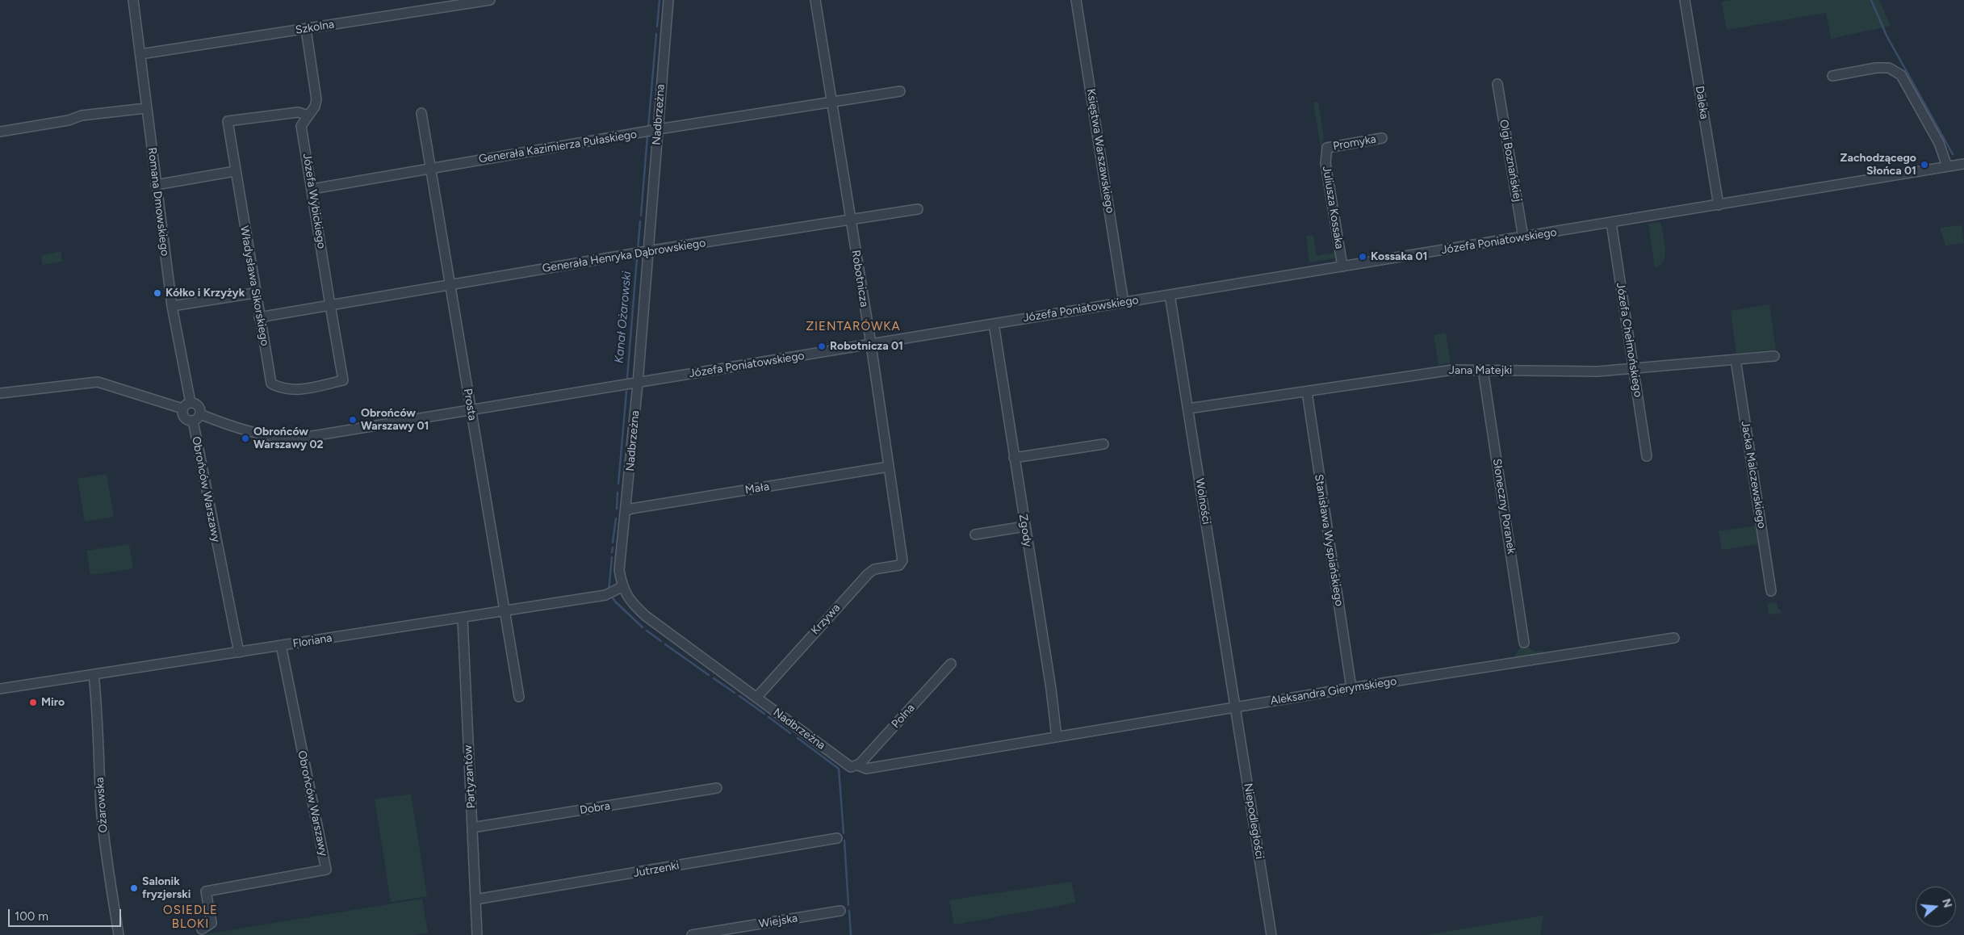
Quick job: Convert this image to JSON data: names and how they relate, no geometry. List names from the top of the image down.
{
  "streets": {
    "street": [
      "Szkolna",
      "Daleka",
      "Nadbrzeżna",
      "Promyka",
      "Generała Kazimierza Pułaskiego",
      "Księstwa Warszawskiego",
      "Olgi Boznańskiej",
      "Józefa Wybickiego",
      "Romana Dmowskiego",
      "Juliusza Kossaka",
      "Józefa Poniatowskiego",
      "Generała Henryka Dąbrowskiego",
      "Robotnicza",
      "Władysława Sikorskiego",
      "Józefa Chełmońskiego",
      "Jana Matejki",
      "Prosta",
      "Jacka Malczewskiego",
      "Mała",
      "Obrońców Warszawy",
      "Wolności",
      "Słoneczny Poranek",
      "Zgody",
      "Stanisława Wyspiańskiego",
      "Krzywa",
      "Floriana",
      "Aleksandra Gierymskiego",
      "Polna",
      "Partyzantów",
      "Ożarowska",
      "Dobra",
      "Niepodległości",
      "Jutrzenki",
      "Wiejska"
    ]
  },
  "crossings": [
    ["Szkolna", "Józefa Wybickiego"],
    ["Szkolna", "Romana Dmowskiego"],
    ["Daleka", "Józefa Poniatowskiego"],
    ["Nadbrzeżna", "Generała Kazimierza Pułaskiego"],
    ["Nadbrzeżna", "Józefa Poniatowskiego"],
    ["Nadbrzeżna", "Generała Henryka Dąbrowskiego"],
    ["Nadbrzeżna", "Mała"],
    ["Nadbrzeżna", "Krzywa"],
    ["Nadbrzeżna", "Floriana"],
    ["Nadbrzeżna", "Aleksandra Gierymskiego"],
    ["Nadbrzeżna", "Polna"],
    ["Promyka", "Juliusza Kossaka"],
    ["Generała Kazimierza Pułaskiego", "Józefa Wybickiego"],
    ["Generała Kazimierza Pułaskiego", "Robotnicza"],
    ["Generała Kazimierza Pułaskiego", "Prosta"],
    ["Księstwa Warszawskiego", "Józefa Poniatowskiego"],
    ["Olgi Boznańskiej", "Józefa Poniatowskiego"],
    ["Józefa Wybickiego", "Generała Henryka Dąbrowskiego"],
    ["Józefa Wybickiego", "Władysława Sikorskiego"],
    ["Romana Dmowskiego", "Józefa Poniatowskiego"],
    ["Romana Dmowskiego", "Obrońców Warszawy"],
    ["Juliusza Kossaka", "Józefa Poniatowskiego"],
    ["Józefa Poniatowskiego", "Robotnicza"],
    ["Józefa Poniatowskiego", "Józefa Chełmońskiego"],
    ["Józefa Poniatowskiego", "Prosta"],
    ["Józefa Poniatowskiego", "Obrońców Warszawy"],
    ["Józefa Poniatowskiego", "Wolności"],
    ["Józefa Poniatowskiego", "Zgody"],
    ["Generała Henryka Dąbrowskiego", "Robotnicza"],
    ["Generała Henryka Dąbrowskiego", "Władysława Sikorskiego"],
    ["Generała Henryka Dąbrowskiego", "Prosta"],
    ["Robotnicza", "Mała"],
    ["Robotnicza", "Krzywa"],
    ["Józefa Chełmońskiego", "Jana Matejki"],
    ["Jana Matejki", "Jacka Malczewskiego"],
    ["Jana Matejki", "Wolności"],
    ["Jana Matejki", "Słoneczny Poranek"],
    ["Jana Matejki", "Stanisława Wyspiańskiego"],
    ["Prosta", "Floriana"],
    ["Obrońców Warszawy", "Floriana"],
    ["Wolności", "Aleksandra Gierymskiego"],
    ["Wolności", "Niepodległości"],
    ["Zgody", "Aleksandra Gierymskiego"],
    ["Stanisława Wyspiańskiego", "Aleksandra Gierymskiego"],
    ["Floriana", "Partyzantów"],
    ["Floriana", "Ożarowska"],
    ["Aleksandra Gierymskiego", "Polna"],
    ["Aleksandra Gierymskiego", "Niepodległości"],
    ["Partyzantów", "Dobra"],
    ["Partyzantów", "Jutrzenki"]
  ],
  "districts": ["ZIENTARÓWKA", "OSIEDLE BLOKI"],
  "water": ["Kanał Ożarowski"],
  "places": [
    "Zachodzącego Słońca 01",
    "Kossaka 01",
    "Kółko i Krzyżyk",
    "Robotnicza 01",
    "Obrońców Warszawy 01",
    "Obrońców Warszawy 02",
    "Miro",
    "Salonik fryzjerski"
  ],
  "scale_bar": "100 m",
  "north": "right"
}
